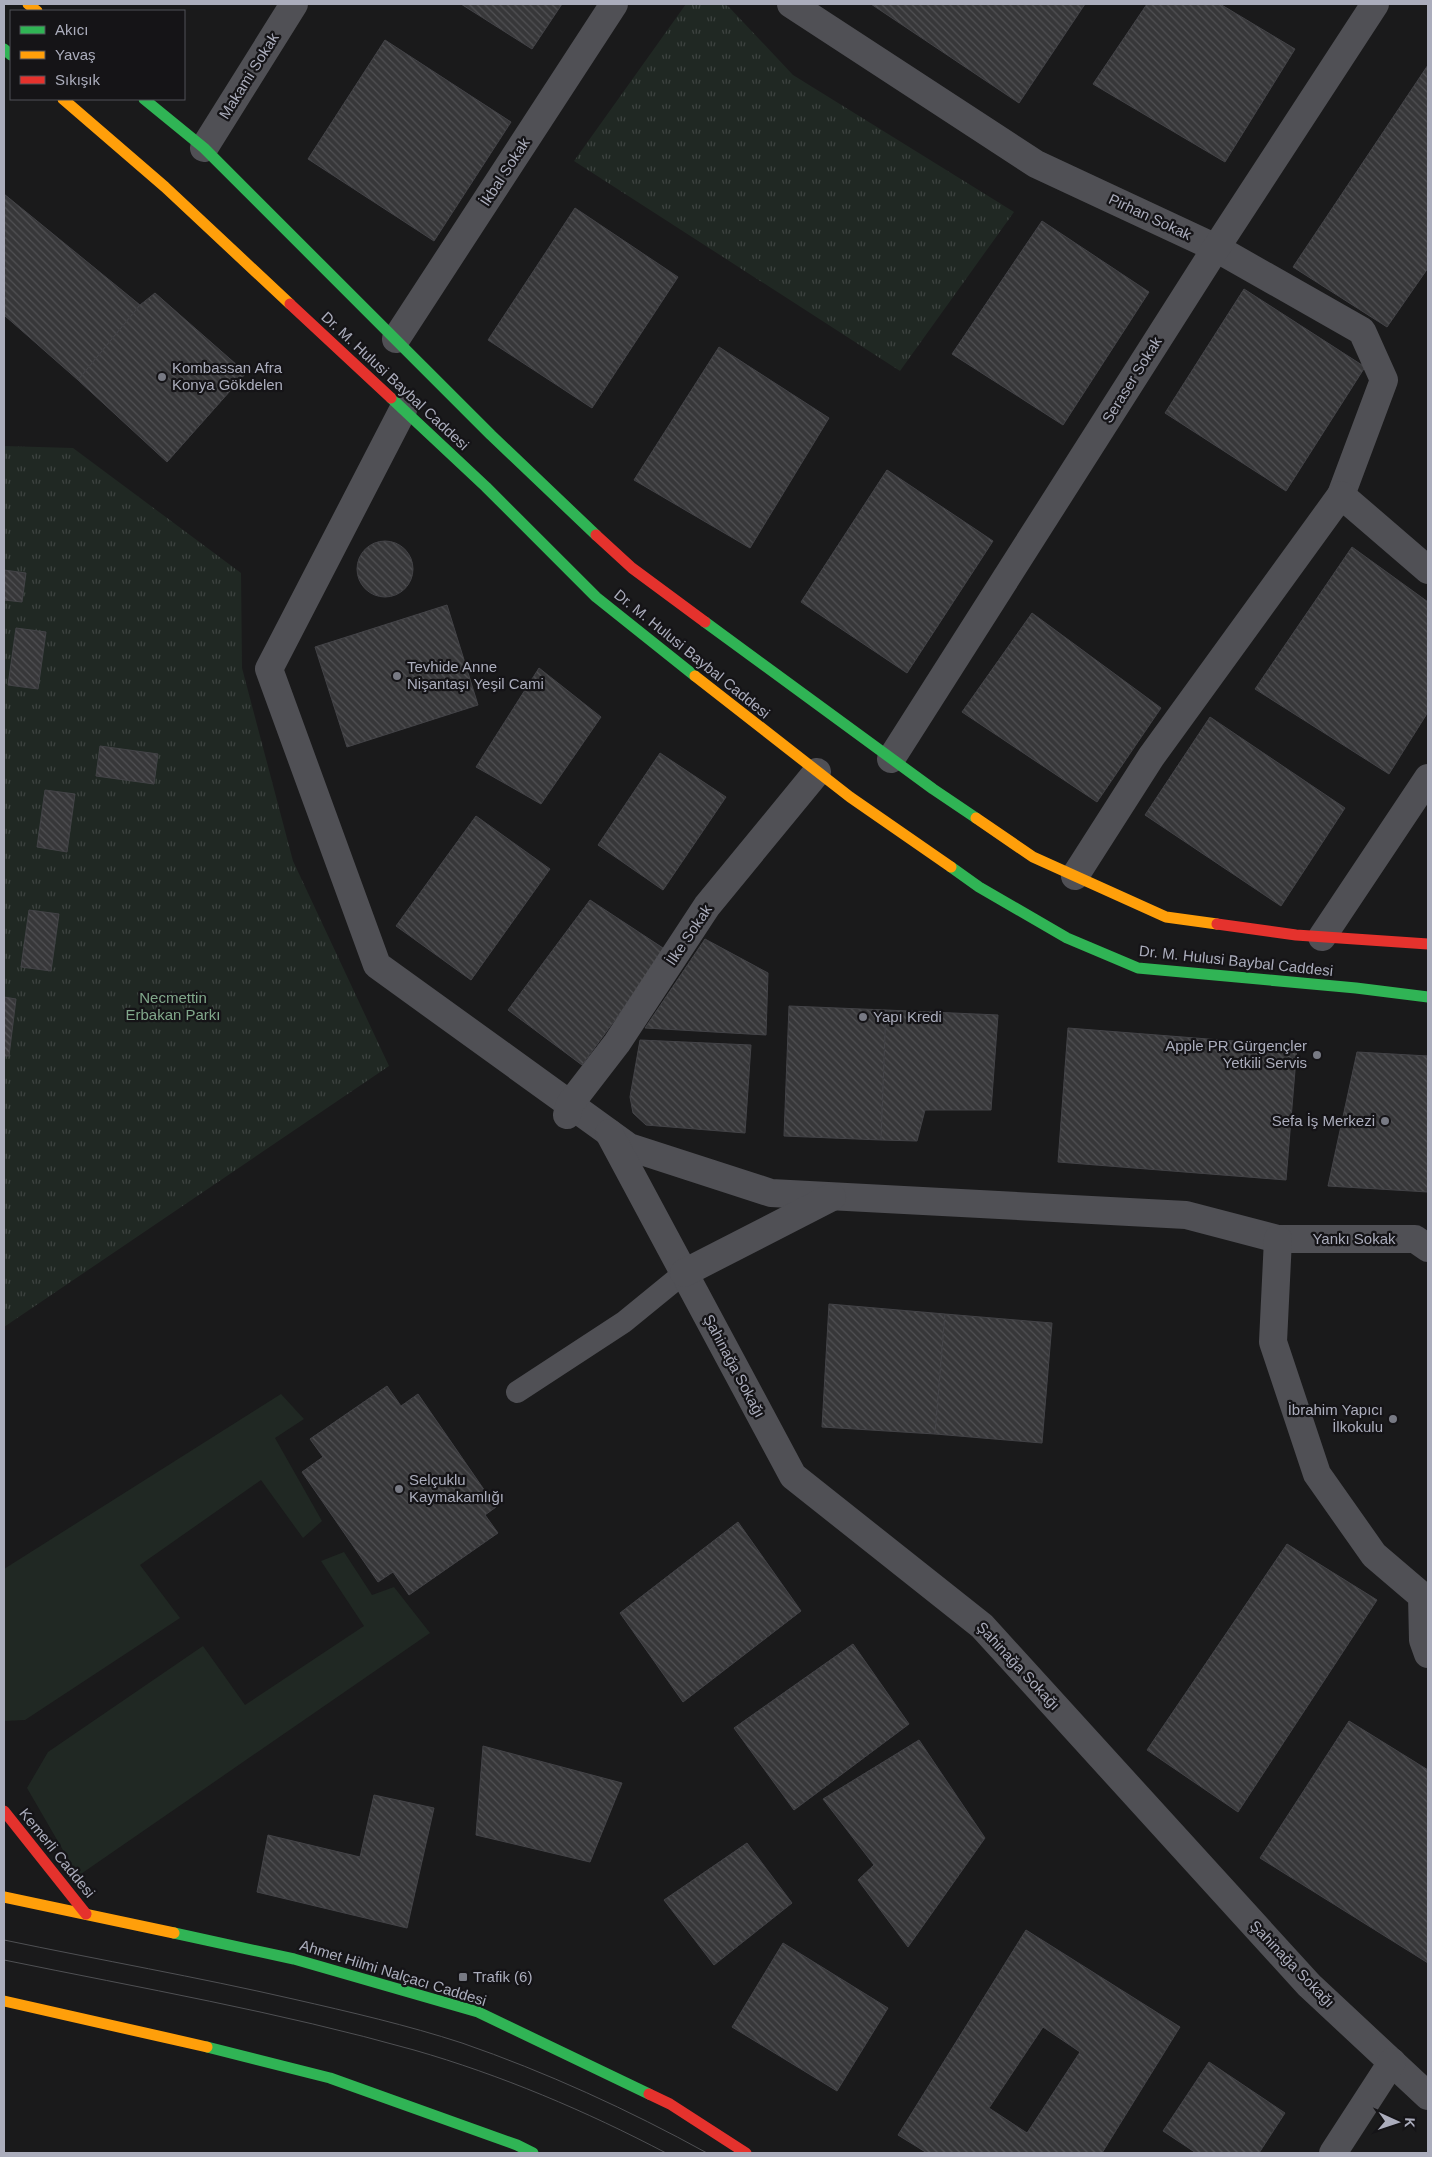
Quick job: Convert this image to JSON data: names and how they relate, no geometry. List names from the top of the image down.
{
  "streets": {
    "street": [
      "Makami Sokak",
      "İkbal Sokak",
      "Pirhan Sokak",
      "Seraser Sokak",
      "Dr. M. Hulusi Baybal Caddesi",
      "İlke Sokak",
      "Yankı Sokak",
      "Şahinağa Sokağı",
      "Kemerli Caddesi",
      "Ahmet Hilmi Nalçacı Caddesi"
    ]
  },
  "crossings": [
    ["Makami Sokak", "Dr. M. Hulusi Baybal Caddesi"],
    ["İkbal Sokak", "Dr. M. Hulusi Baybal Caddesi"],
    ["Pirhan Sokak", "Seraser Sokak"],
    ["Pirhan Sokak", "Dr. M. Hulusi Baybal Caddesi"],
    ["Seraser Sokak", "Dr. M. Hulusi Baybal Caddesi"],
    ["Dr. M. Hulusi Baybal Caddesi", "İlke Sokak"],
    ["Dr. M. Hulusi Baybal Caddesi", "Yankı Sokak"],
    ["İlke Sokak", "Yankı Sokak"],
    ["Yankı Sokak", "Şahinağa Sokağı"],
    ["Kemerli Caddesi", "Ahmet Hilmi Nalçacı Caddesi"]
  ],
  "parks": ["Necmettin Erbakan Parkı"],
  "places": {
    "other": [
      "Kombassan Afra Konya Gökdelen",
      "Tevhide Anne Nişantaşı Yeşil Cami",
      "Yapı Kredi",
      "Apple PR Gürgençler Yetkili Servis",
      "Sefa İş Merkezi",
      "İbrahim Yapıcı İlkokulu",
      "Selçuklu Kaymakamlığı"
    ],
    "transit": ["Trafik (6)"]
  },
  "legend": ["Akıcı", "Yavaş", "Sıkışık"],
  "north": "right"
}
